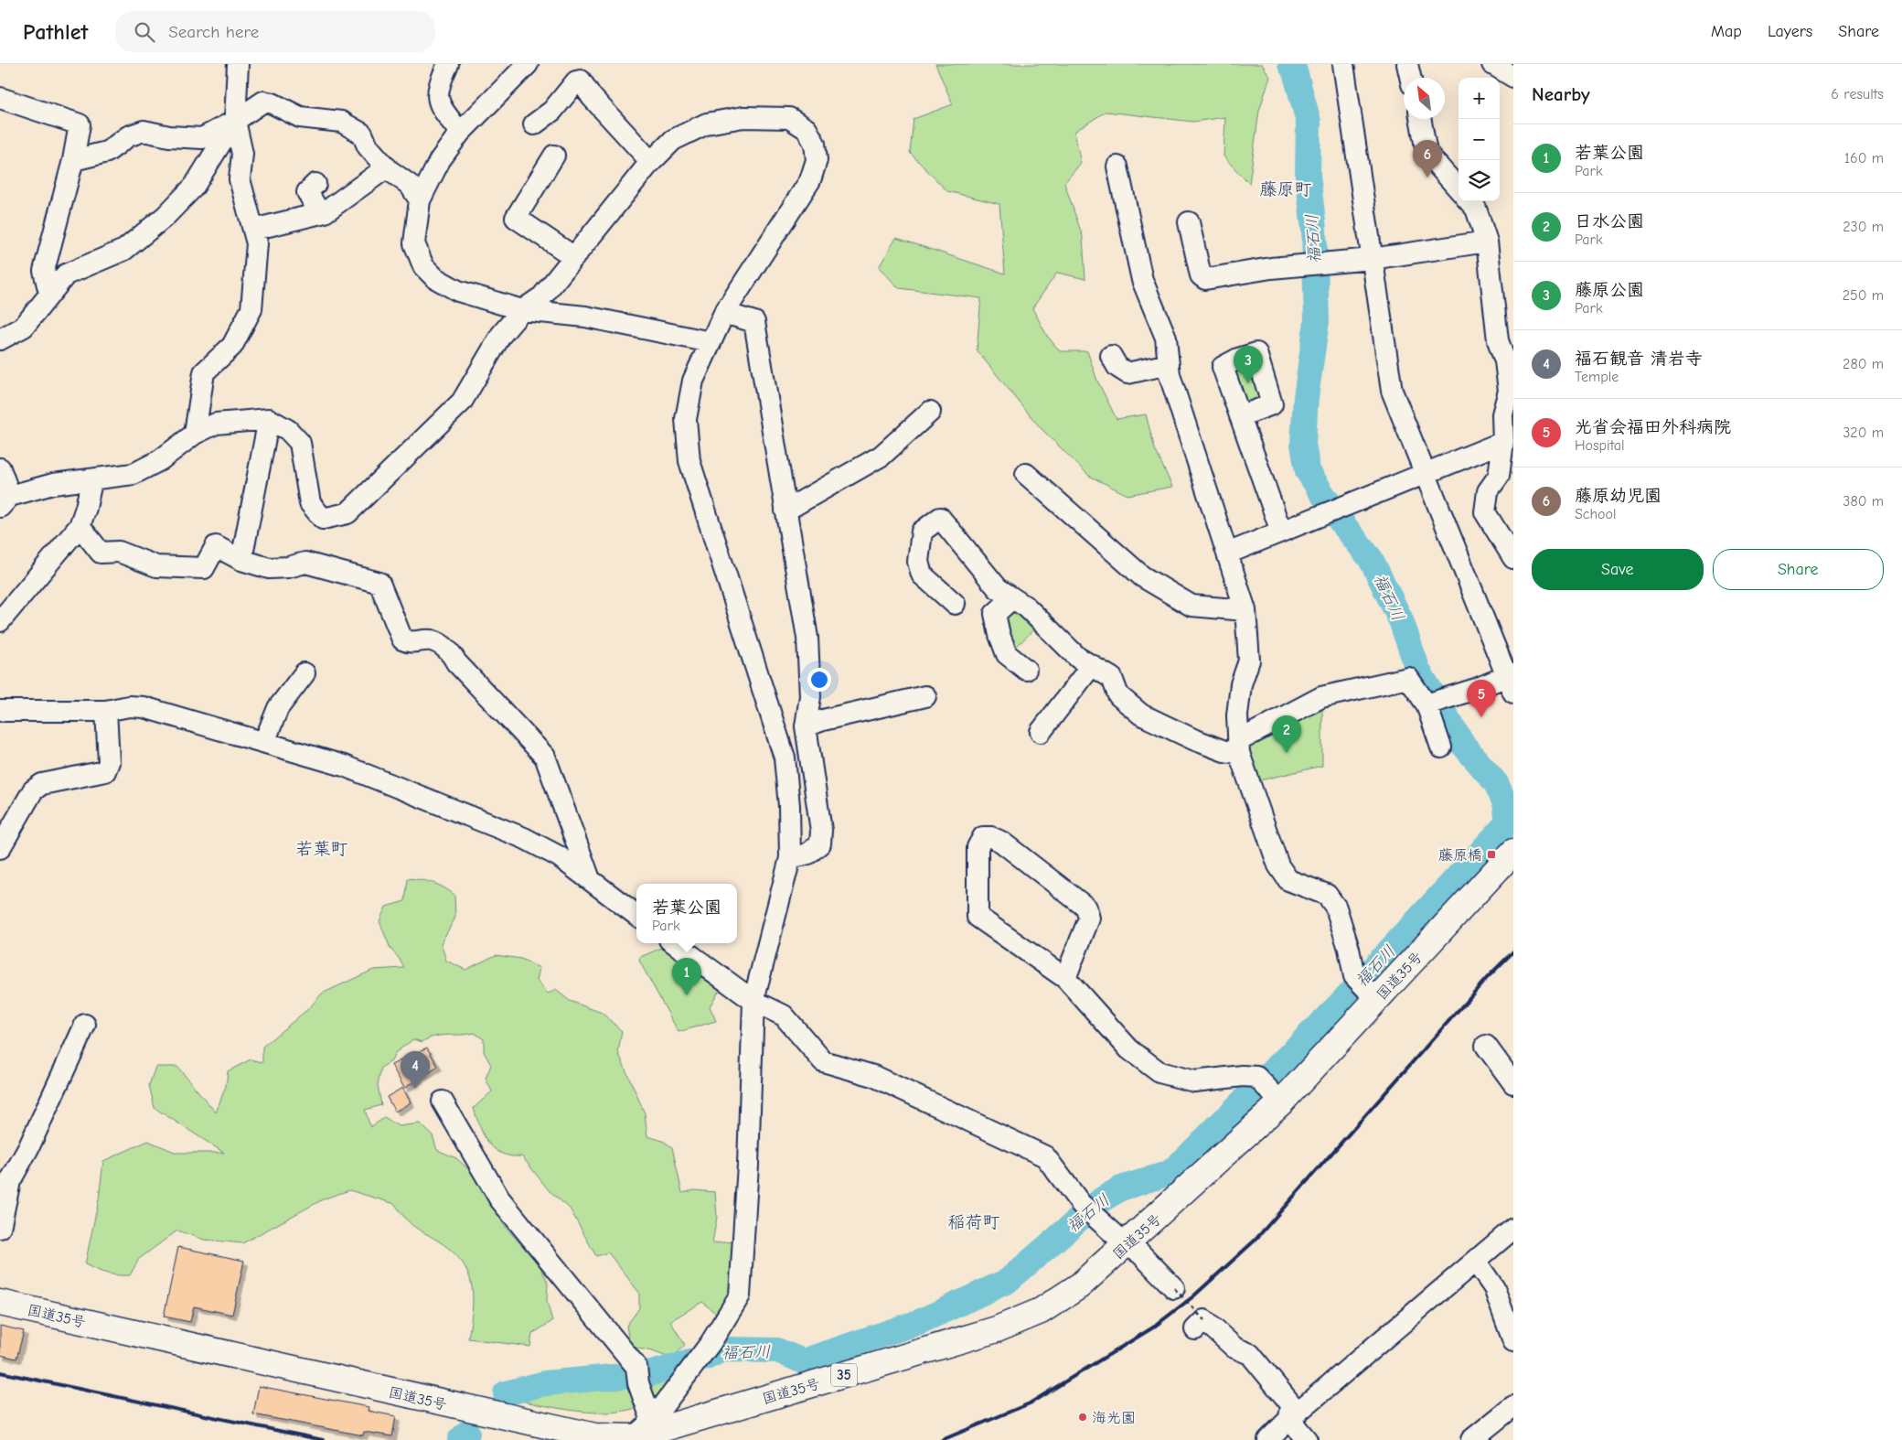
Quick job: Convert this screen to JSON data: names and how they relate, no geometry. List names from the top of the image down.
{
  "streets": {
    "highway": ["国道35号", "35"]
  },
  "districts": ["藤原町", "若葉町", "稲荷町"],
  "water": ["福石川"],
  "places": {
    "transit": ["藤原橋"],
    "other": ["海光園"]
  },
  "north": "top left",
  "page": {
    "header": "Pathlet",
    "search": "Search here",
    "nav": ["Map", "Layers", "Share"],
    "heading": ["Nearby", "6 results"],
    "map_buttons": ["+", "−"],
    "list": [
      {
        "mark": "1",
        "name": "若葉公園",
        "note": "Park",
        "value": "160 m"
      },
      {
        "mark": "2",
        "name": "日水公園",
        "note": "Park",
        "value": "230 m"
      },
      {
        "mark": "3",
        "name": "藤原公園",
        "note": "Park",
        "value": "250 m"
      },
      {
        "mark": "4",
        "name": "福石観音 清岩寺",
        "note": "Temple",
        "value": "280 m"
      },
      {
        "mark": "5",
        "name": "光省会福田外科病院",
        "note": "Hospital",
        "value": "320 m"
      },
      {
        "mark": "6",
        "name": "藤原幼児園",
        "note": "School",
        "value": "380 m"
      }
    ],
    "pins": [
      "6",
      "3",
      "5",
      "2",
      "1",
      "4"
    ],
    "buttons": ["Save", "Share"],
    "popup": ["若葉公園", "Park"]
  }
}
